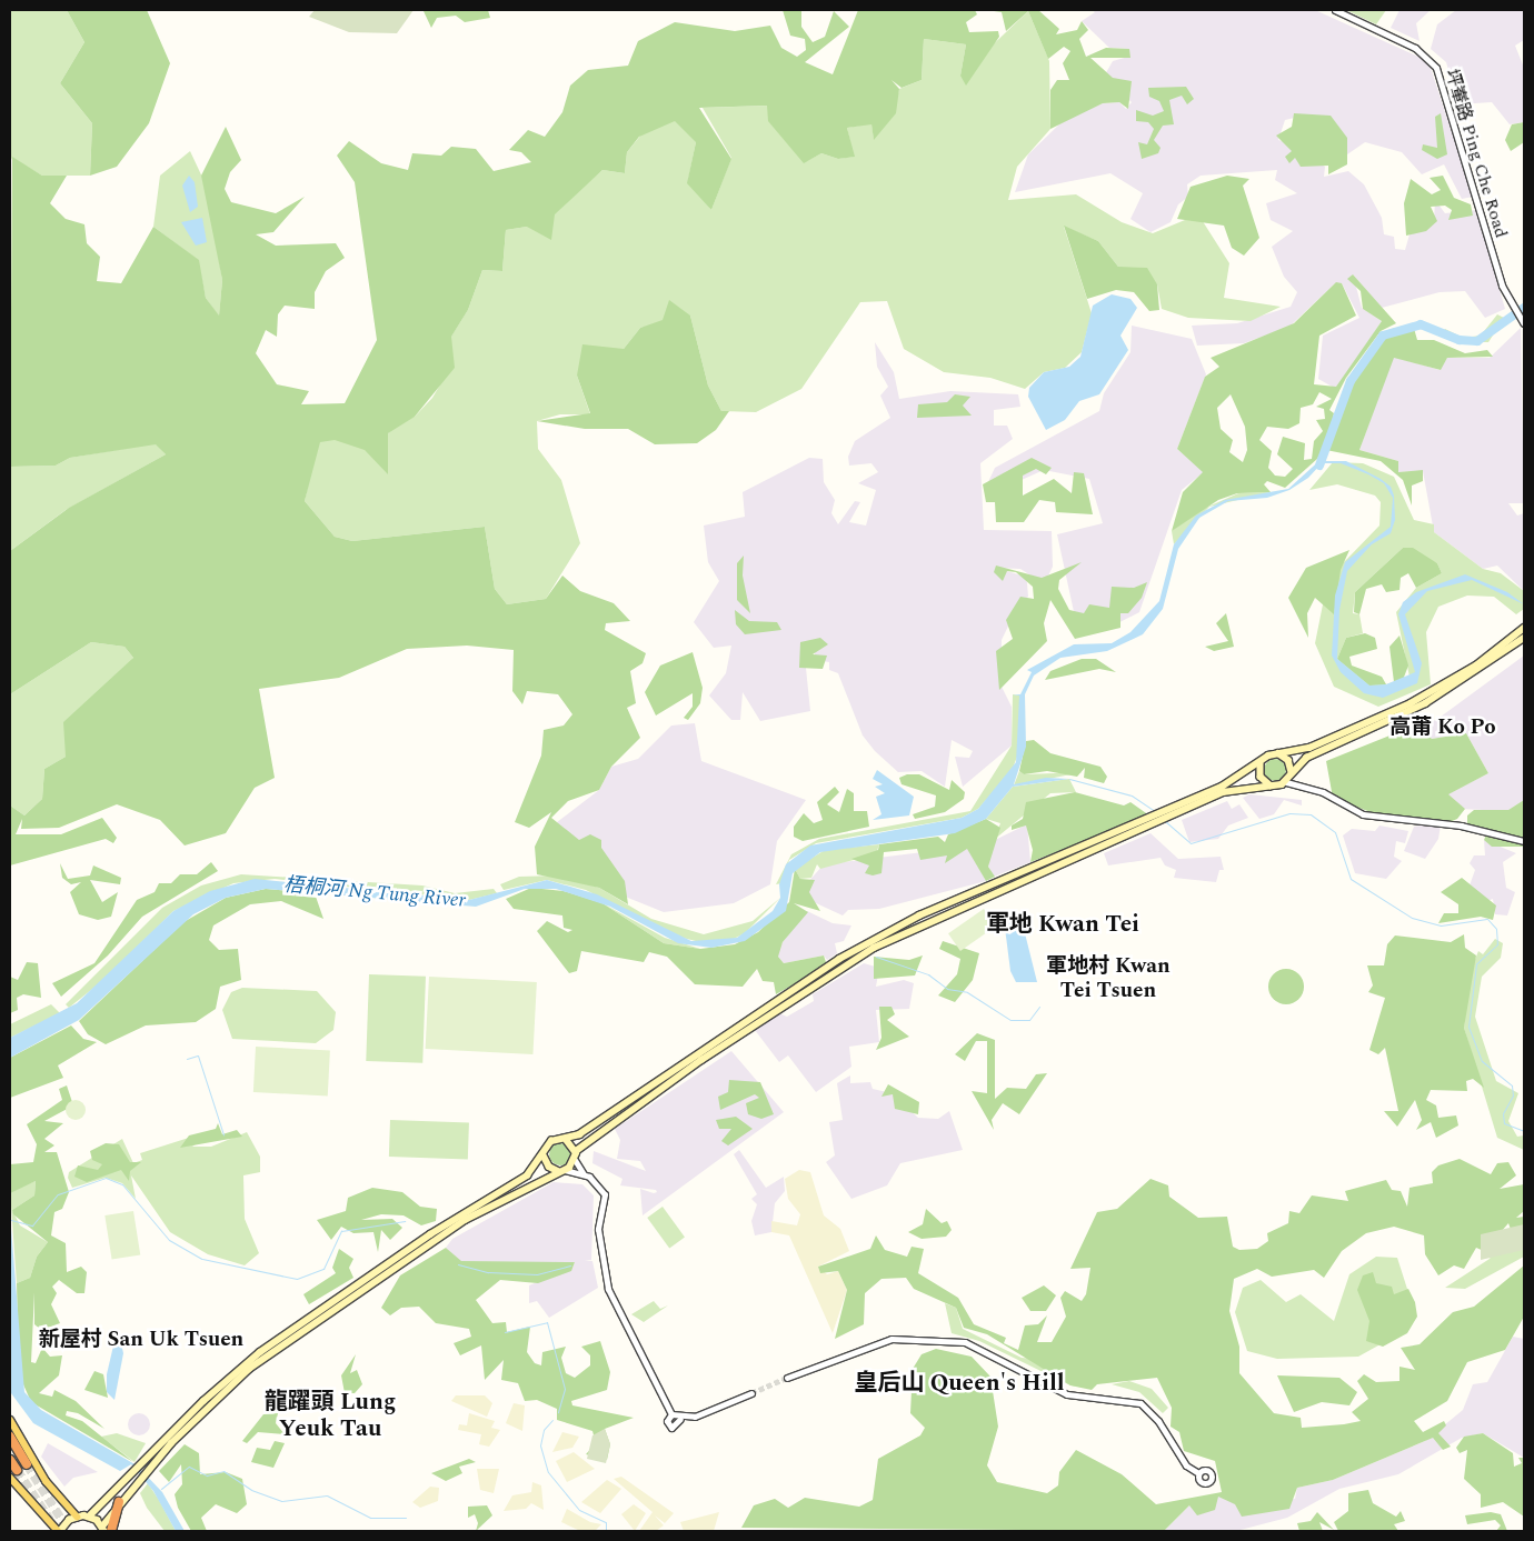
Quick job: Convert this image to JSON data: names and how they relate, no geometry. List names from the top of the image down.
{
  "streets": {
    "street": ["坪輋路 Ping Che Road"]
  },
  "districts": [
    "高莆 Ko Po",
    "軍地 Kwan Tei",
    "軍地村 Kwan Tei Tsuen",
    "新屋村 San Uk Tsuen",
    "皇后山 Queen's Hill",
    "龍躍頭 Lung Yeuk Tau"
  ],
  "water": ["梧桐河 Ng Tung River"]
}
